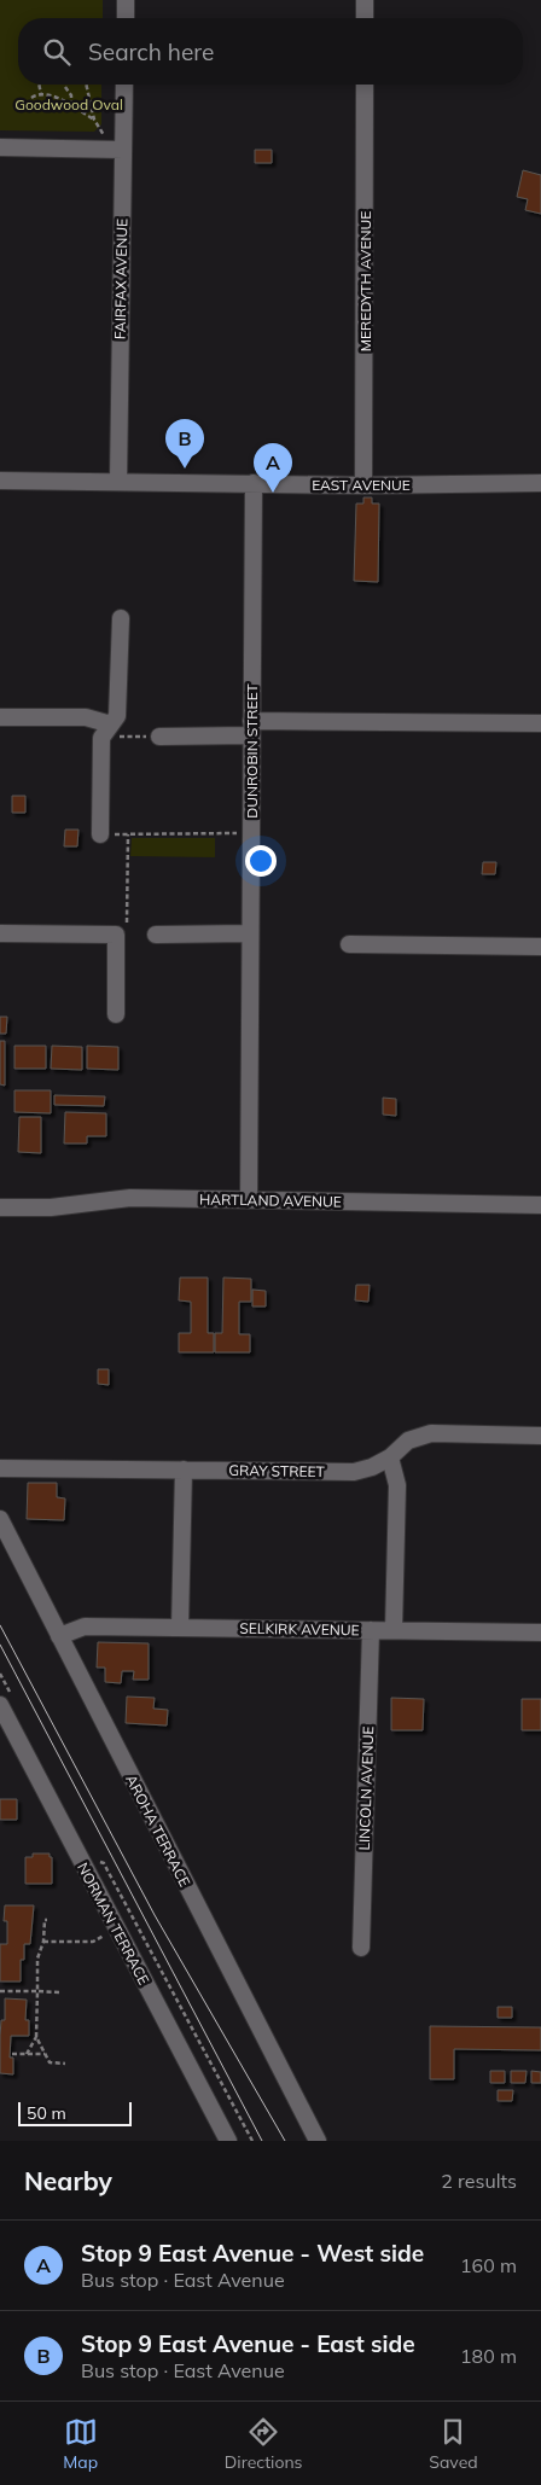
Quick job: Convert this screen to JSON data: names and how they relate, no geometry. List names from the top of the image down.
{
  "streets": {
    "street": [
      "FAIRFAX AVENUE",
      "MEREDYTH AVENUE",
      "EAST AVENUE",
      "DUNROBIN STREET",
      "HARTLAND AVENUE",
      "GRAY STREET",
      "SELKIRK AVENUE",
      "LINCOLN AVENUE",
      "AROHA TERRACE",
      "NORMAN TERRACE"
    ]
  },
  "crossings": [
    ["FAIRFAX AVENUE", "EAST AVENUE"],
    ["MEREDYTH AVENUE", "EAST AVENUE"],
    ["EAST AVENUE", "DUNROBIN STREET"],
    ["DUNROBIN STREET", "HARTLAND AVENUE"],
    ["SELKIRK AVENUE", "LINCOLN AVENUE"],
    ["SELKIRK AVENUE", "AROHA TERRACE"]
  ],
  "parks": ["Goodwood Oval"],
  "scale_bar": "50 m",
  "page": {
    "search": "Search here",
    "pins": ["B", "A"],
    "scale": "50 m",
    "heading": ["Nearby", "2 results"],
    "list": [
      {
        "mark": "A",
        "name": "Stop 9 East Avenue - West side",
        "note": "Bus stop · East Avenue",
        "value": "160 m"
      },
      {
        "mark": "B",
        "name": "Stop 9 East Avenue - East side",
        "note": "Bus stop · East Avenue",
        "value": "180 m"
      }
    ],
    "nav": ["Map", "Directions", "Saved"]
  }
}
